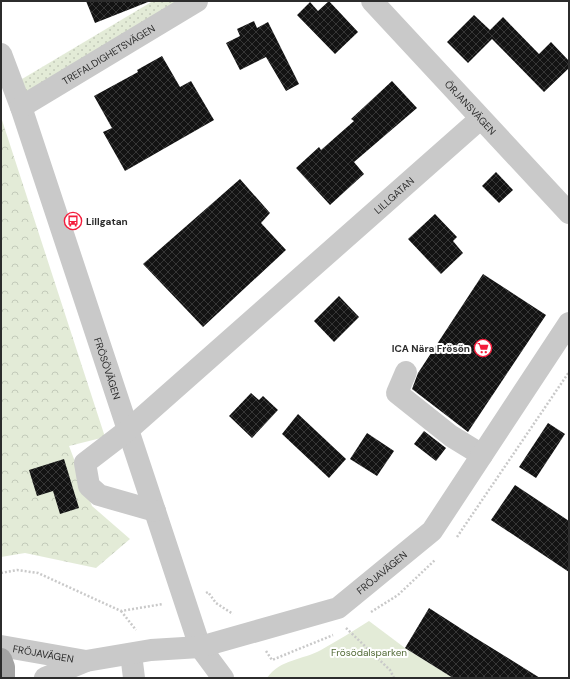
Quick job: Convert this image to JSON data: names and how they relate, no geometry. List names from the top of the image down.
{
  "streets": {
    "street": [
      "TREFALDIGHETSVÄGEN",
      "ÖRJANSVÄGEN",
      "LILLGATAN",
      "FRÖSÖVÄGEN",
      "FRÖJAVÄGEN"
    ]
  },
  "crossings": [
    ["TREFALDIGHETSVÄGEN", "FRÖSÖVÄGEN"],
    ["ÖRJANSVÄGEN", "LILLGATAN"],
    ["LILLGATAN", "FRÖSÖVÄGEN"],
    ["FRÖSÖVÄGEN", "FRÖJAVÄGEN"]
  ],
  "parks": ["Frösödalsparken"],
  "places": {
    "bus stop": ["Lillgatan"],
    "supermarket": ["ICA Nära Frösön"]
  }
}
